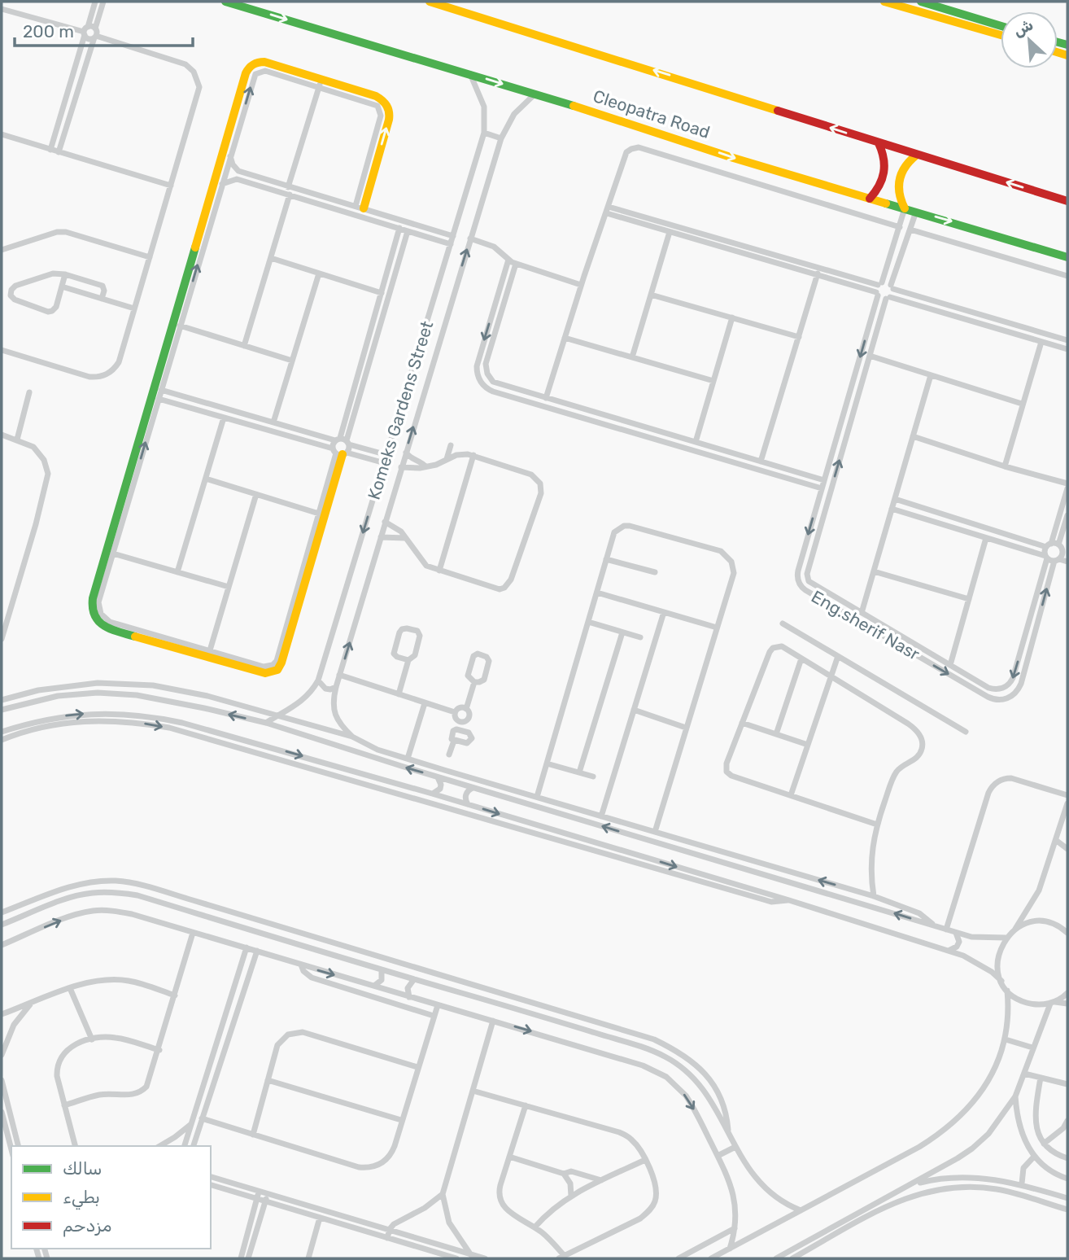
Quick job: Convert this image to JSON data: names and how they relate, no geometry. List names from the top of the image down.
{
  "streets": {
    "main road": ["Cleopatra Road"],
    "street": ["Komeks Gardens Street", "Eng.sherif Nasr"]
  },
  "crossings": [
    ["Cleopatra Road", "Komeks Gardens Street"],
    ["Cleopatra Road", "Eng.sherif Nasr"]
  ],
  "legend": ["سالك", "بطيء", "مزدحم"],
  "scale_bar": "200 m",
  "north": "top left"
}
